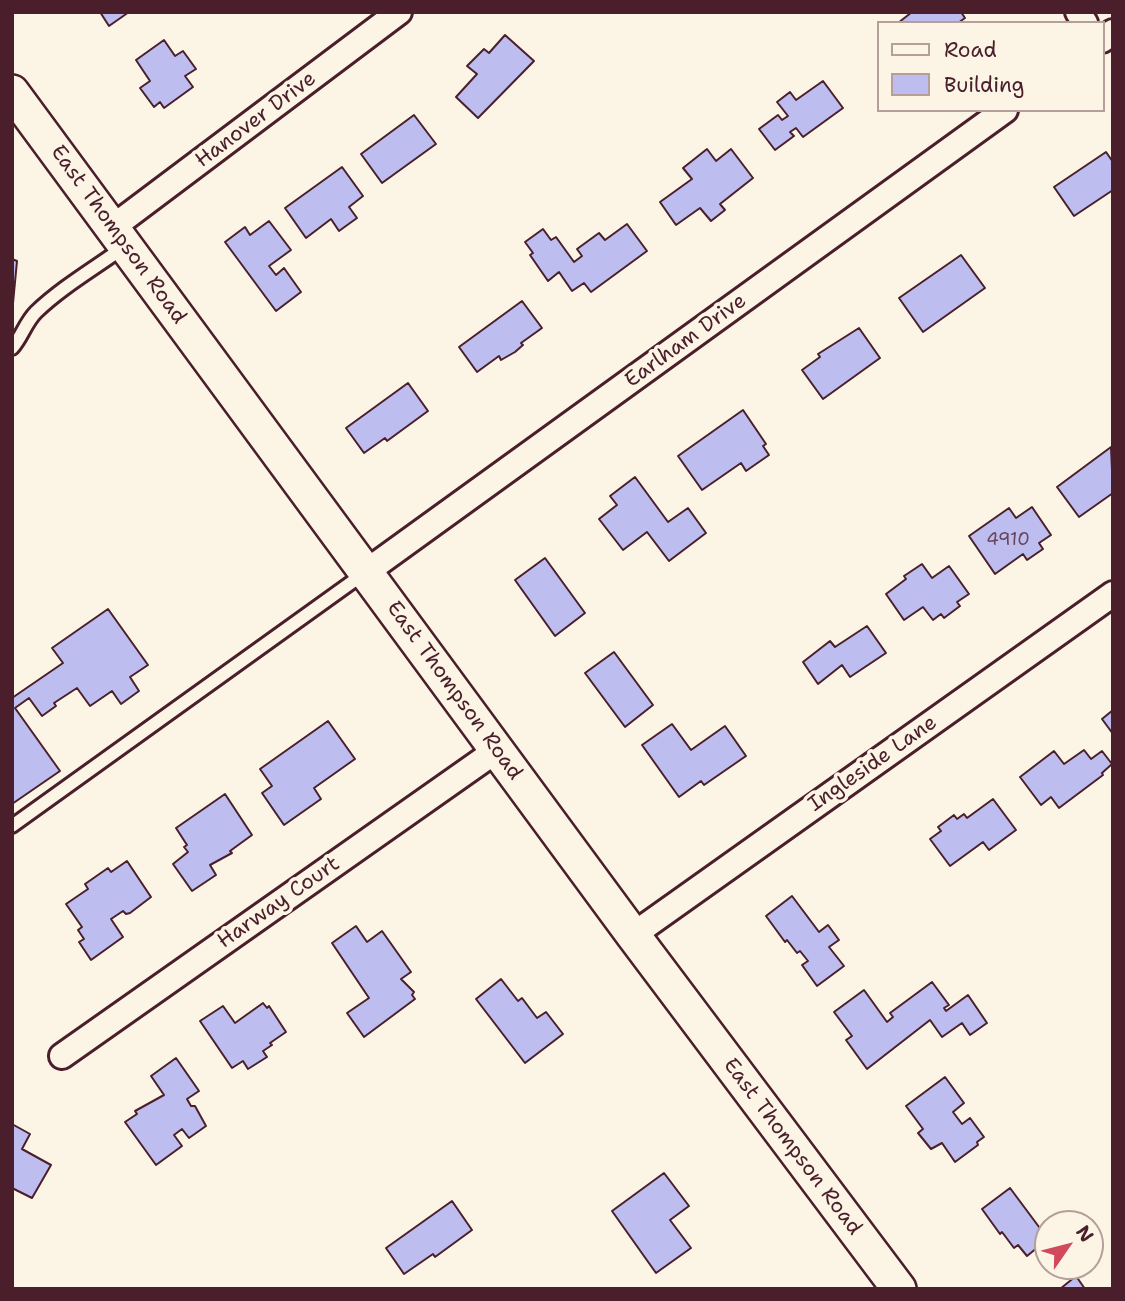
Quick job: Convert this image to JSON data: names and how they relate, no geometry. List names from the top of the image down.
{
  "streets": {
    "main road": ["East Thompson Road"],
    "street": [
      "Hanover Drive",
      "Earlham Drive",
      "Ingleside Lane",
      "Harway Court"
    ]
  },
  "crossings": [
    ["Hanover Drive", "East Thompson Road"],
    ["East Thompson Road", "Earlham Drive"],
    ["East Thompson Road", "Ingleside Lane"],
    ["East Thompson Road", "Harway Court"]
  ],
  "house_numbers": ["4910"],
  "legend": ["Road", "Building"],
  "north": "top right"
}
